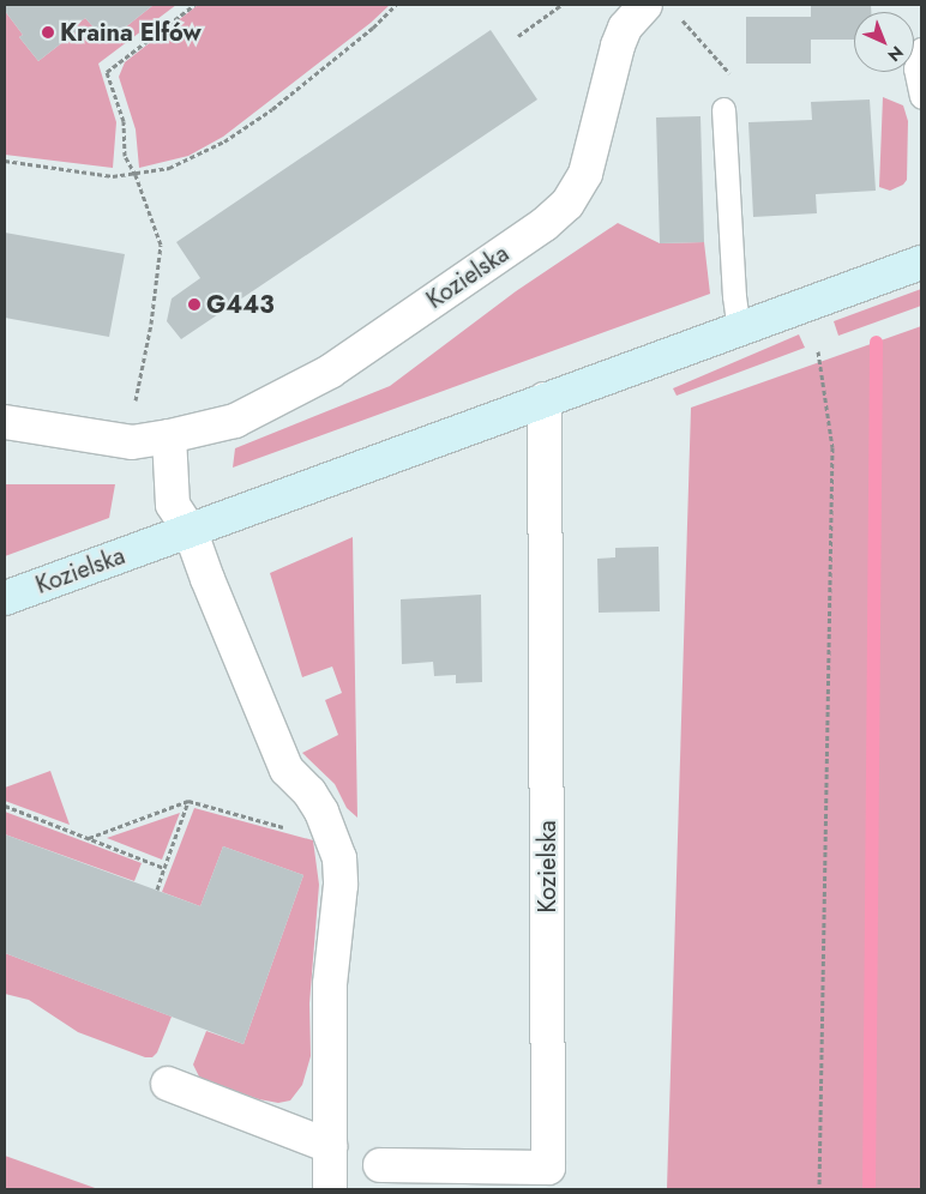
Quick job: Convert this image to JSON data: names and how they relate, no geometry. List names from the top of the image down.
{
  "streets": {
    "street": ["Kozielska"]
  },
  "places": ["Kraina Elfów", "G443"],
  "north": "bottom right"
}
